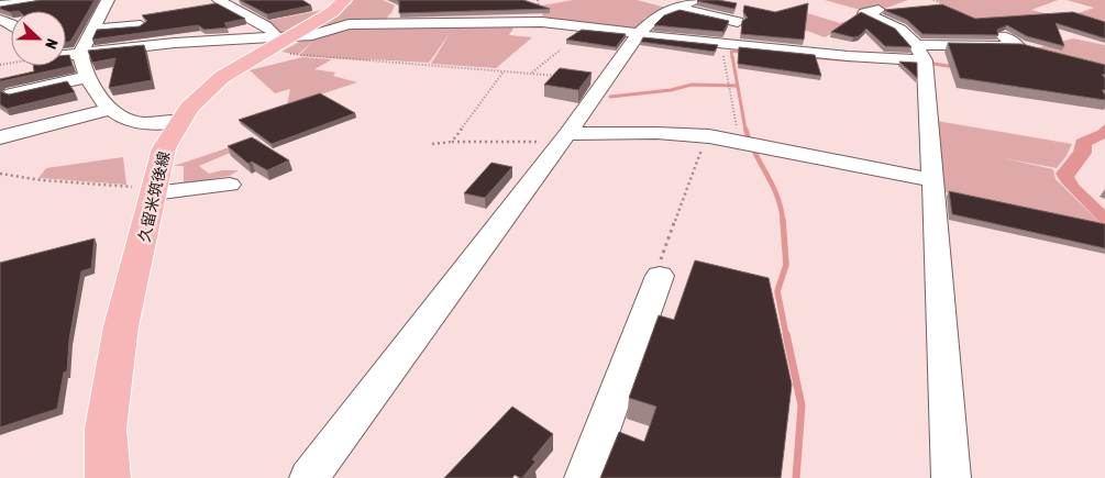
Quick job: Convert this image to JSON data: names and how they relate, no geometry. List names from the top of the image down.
{
  "streets": {
    "main road": ["久留米筑後線"]
  },
  "north": "right"
}
